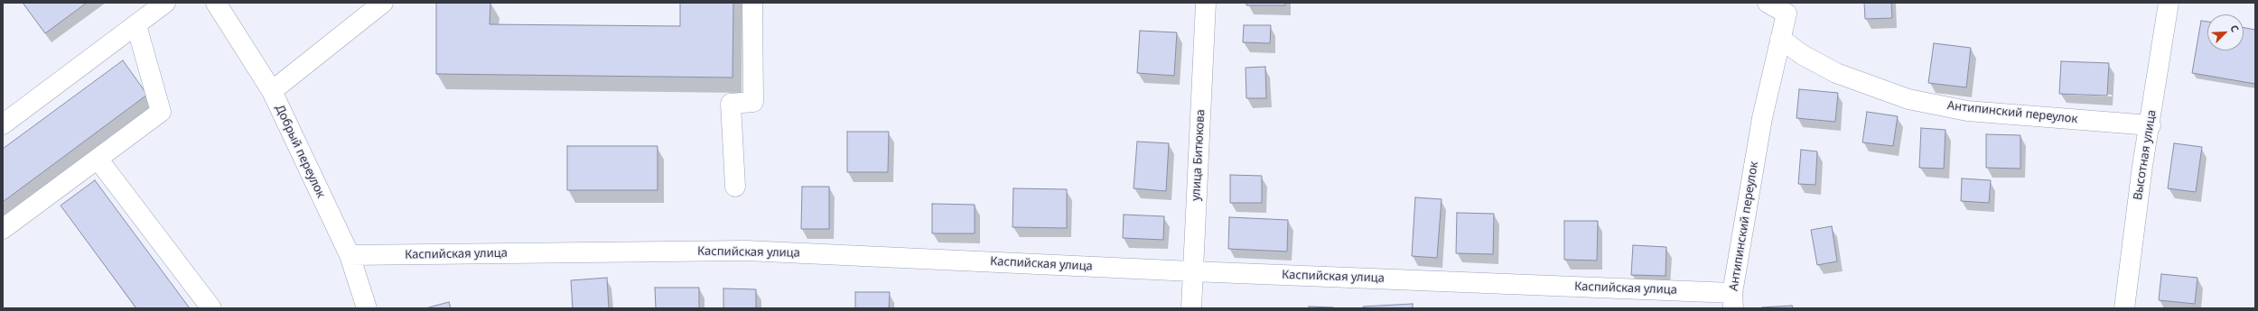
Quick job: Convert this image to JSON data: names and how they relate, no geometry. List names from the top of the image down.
{
  "streets": {
    "street": [
      "Антипинский переулок",
      "Добрый переулок",
      "улица Битюкова",
      "Высотная улица",
      "Каспийская улица"
    ]
  },
  "crossings": [
    ["Антипинский переулок", "Высотная улица"],
    ["Антипинский переулок", "Каспийская улица"],
    ["Добрый переулок", "Каспийская улица"],
    ["улица Битюкова", "Каспийская улица"]
  ],
  "north": "top right"
}
